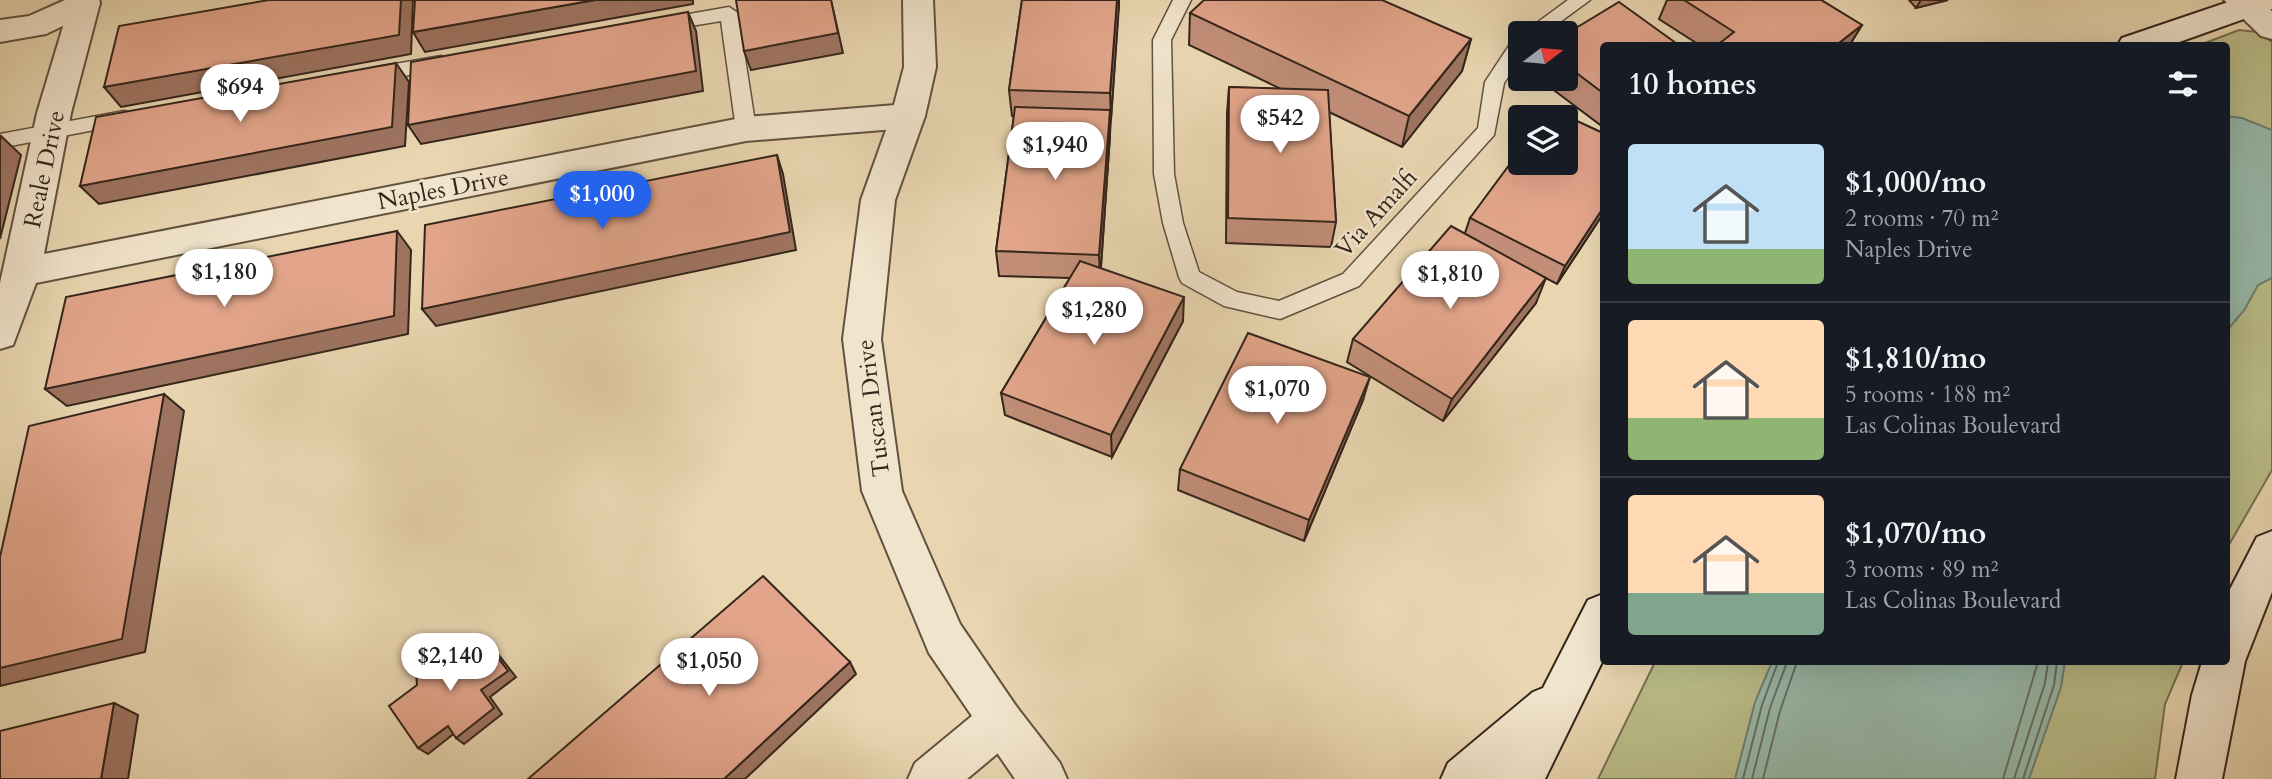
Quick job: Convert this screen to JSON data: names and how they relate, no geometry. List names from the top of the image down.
{
  "streets": {
    "street": ["Reale Drive", "Naples Drive", "Tuscan Drive"],
    "lane": ["Via Amalfi"]
  },
  "crossings": [
    ["Reale Drive", "Naples Drive"],
    ["Naples Drive", "Tuscan Drive"]
  ],
  "north": "right",
  "page": {
    "heading": "10 homes",
    "price": [
      "$694",
      "$542",
      "$1,940",
      "$1,000",
      "$1,180",
      "$1,810",
      "$1,280",
      "$1,070",
      "$2,140",
      "$1,050"
    ],
    "list": [
      {
        "name": "$1,000/mo",
        "note": "2 rooms · 70 m² · Naples Drive"
      },
      {
        "name": "$1,810/mo",
        "note": "5 rooms · 188 m² · Las Colinas Boulevard"
      },
      {
        "name": "$1,070/mo",
        "note": "3 rooms · 89 m² · Las Colinas Boulevard"
      }
    ]
  }
}
